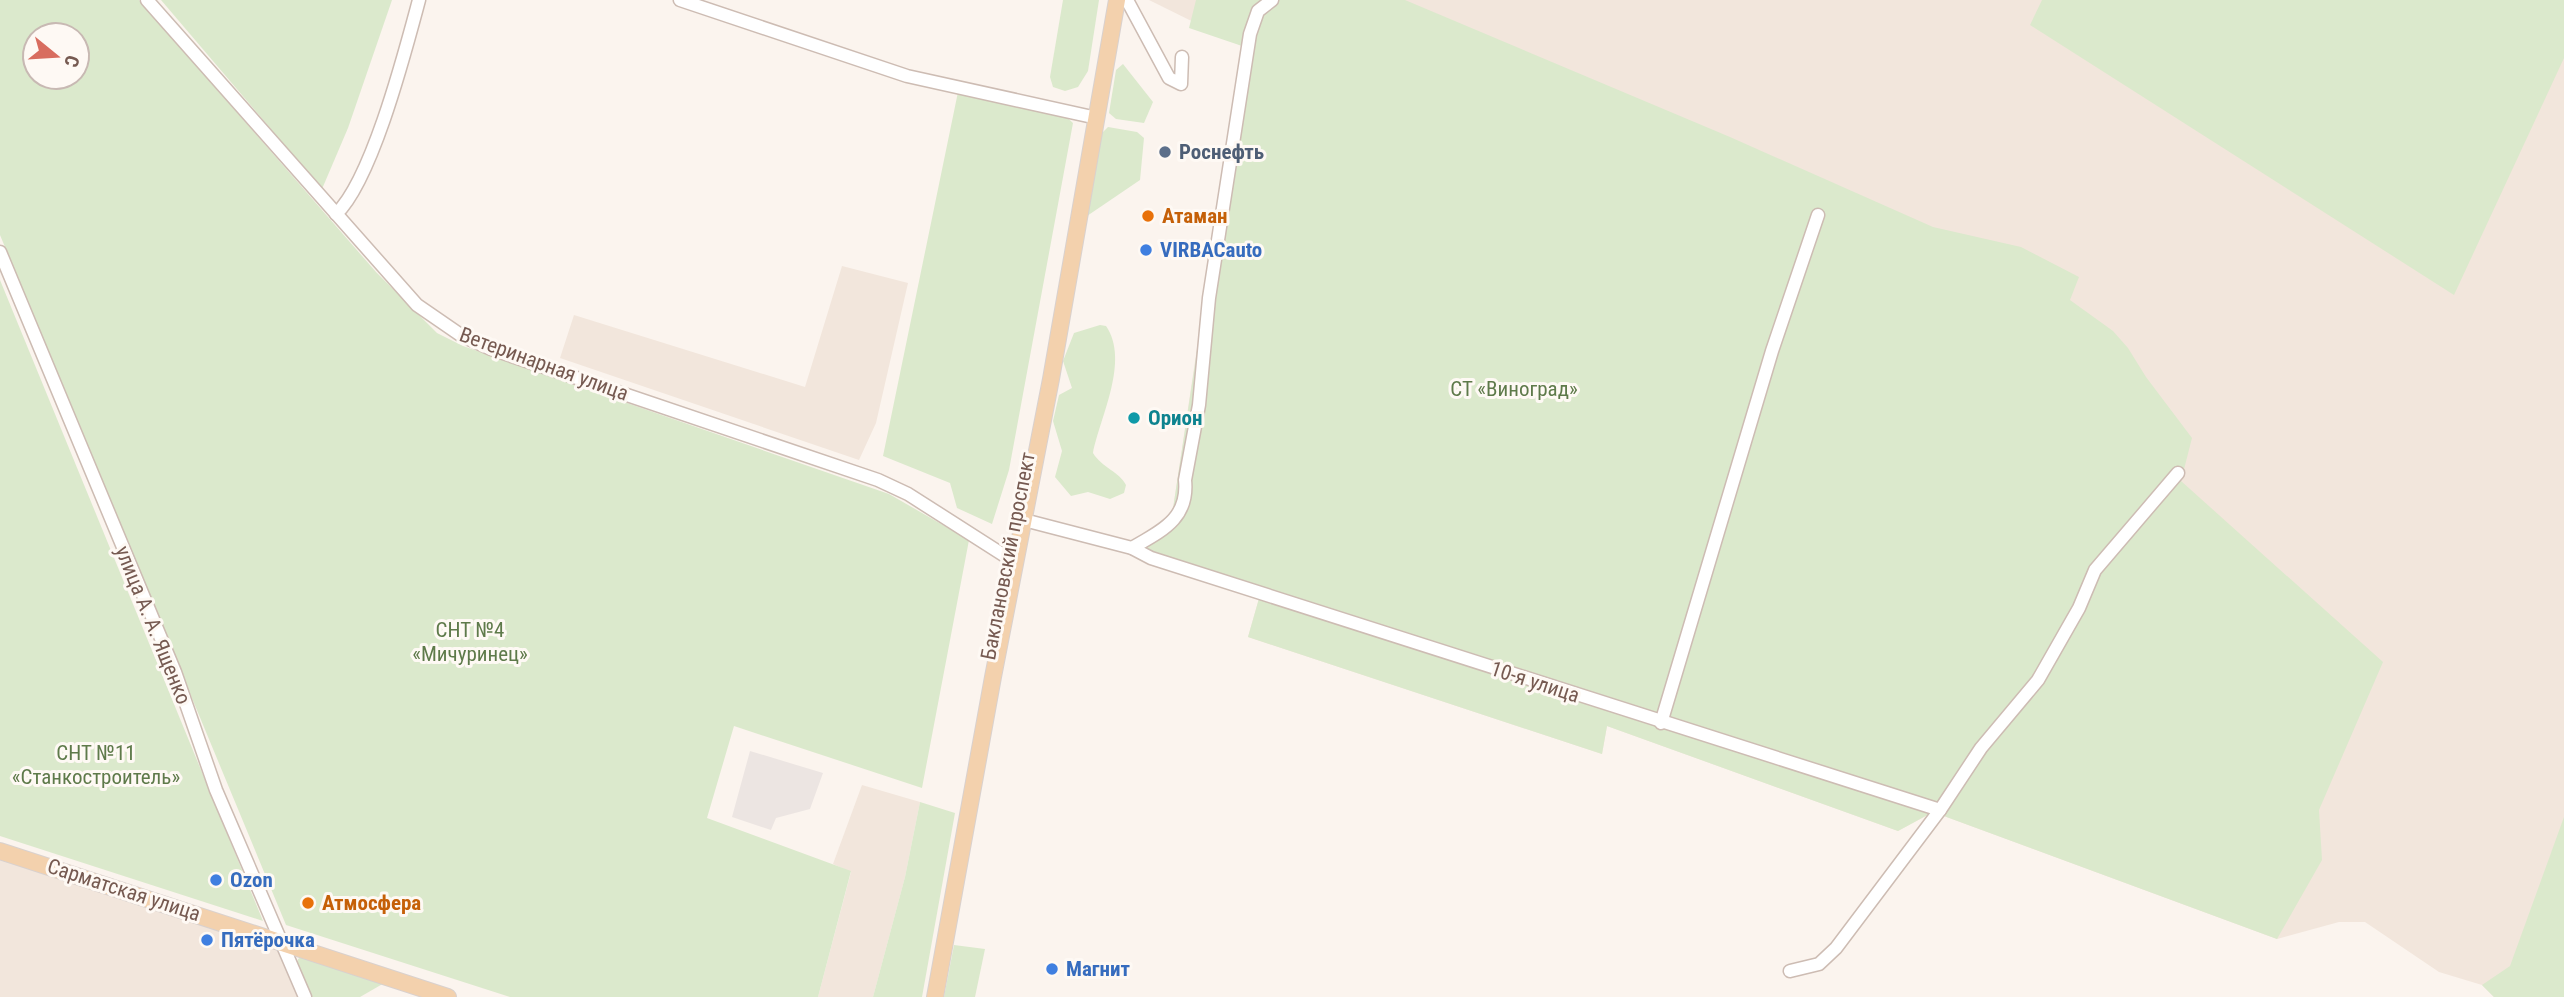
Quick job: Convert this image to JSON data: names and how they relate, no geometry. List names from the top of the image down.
{
  "streets": {
    "main road": ["Баклановский проспект", "Сарматская улица"],
    "street": ["Ветеринарная улица", "улица А. А. Ященко", "10-я улица"]
  },
  "crossings": [
    ["Ветеринарная улица", "Баклановский проспект"],
    ["Баклановский проспект", "10-я улица"],
    ["улица А. А. Ященко", "Сарматская улица"]
  ],
  "parks": ["СТ «Виноград»", "СНТ №4 «Мичуринец»", "СНТ №11 «Станкостроитель»"],
  "places": [
    "Роснефть",
    "Атаман",
    "VIRBACauto",
    "Орион",
    "Ozon",
    "Атмосфера",
    "Пятёрочка",
    "Магнит"
  ],
  "north": "right"
}
